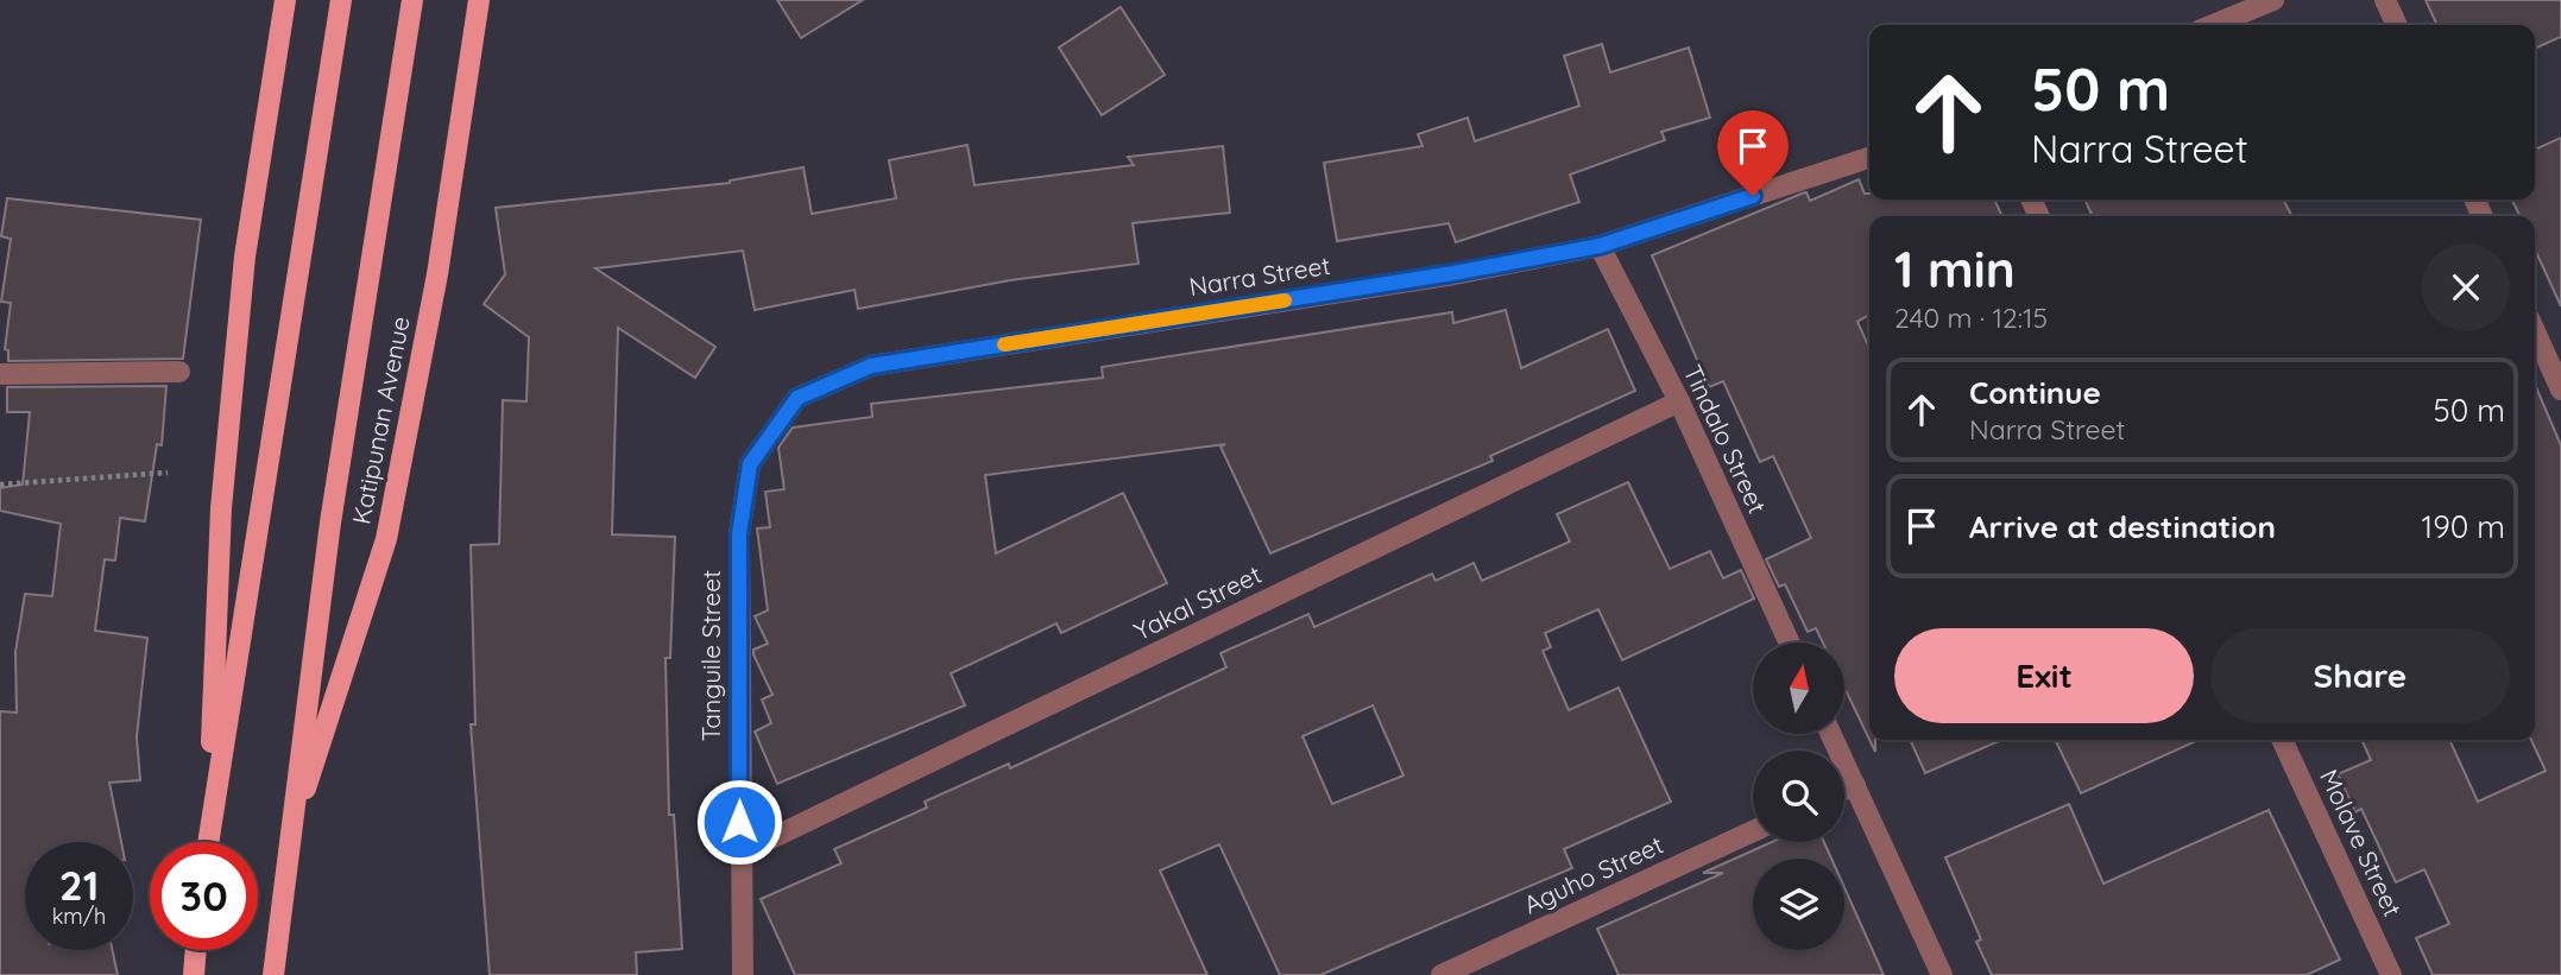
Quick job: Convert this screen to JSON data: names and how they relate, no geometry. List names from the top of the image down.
{
  "streets": {
    "main road": ["Katipunan Avenue"],
    "street": [
      "Narra Street",
      "Tindalo Street",
      "Yakal Street",
      "Tanguile Street",
      "Molave Street",
      "Aguho Street"
    ]
  },
  "crossings": [
    ["Narra Street", "Tindalo Street"],
    ["Narra Street", "Tanguile Street"],
    ["Tindalo Street", "Yakal Street"],
    ["Yakal Street", "Tanguile Street"]
  ],
  "north": "top",
  "page": {
    "turn": ["50 m", "Narra Street"],
    "heading": ["1 min", "240 m · 12:15"],
    "list": [
      {
        "name": "Continue",
        "note": "Narra Street",
        "value": "50 m"
      },
      {
        "name": "Arrive at destination",
        "value": "190 m"
      }
    ],
    "buttons": ["Exit", "Share"],
    "speed": "21 km/h",
    "limit": "30"
  }
}
